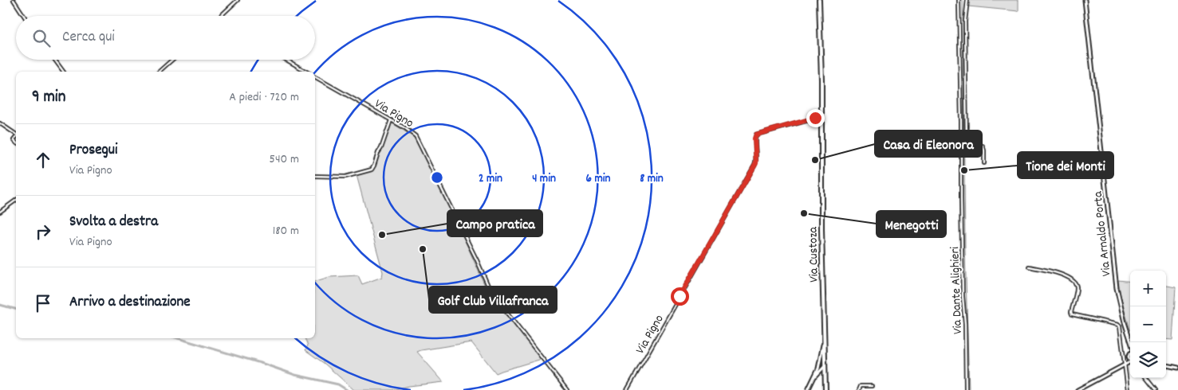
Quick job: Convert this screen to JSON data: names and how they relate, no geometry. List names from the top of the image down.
{
  "streets": {
    "main road": ["Via Custoza"],
    "street": ["Via Pigno", "Via Arnaldo Porta", "Via Dante Alighieri"]
  },
  "crossings": [
    ["Via Pigno", "Via Custoza"]
  ],
  "places": [
    "Casa di Eleonora",
    "Tione dei Monti",
    "Menegotti",
    "Campo pratica",
    "Golf Club Villafranca"
  ],
  "page": {
    "search": "Cerca qui",
    "heading": ["9 min", "A piedi · 720 m"],
    "list": [
      ["Prosegui", "Via Pigno", "540 m"],
      ["Svolta a destra", "Via Pigno", "180 m"],
      "Arrivo a destinazione"
    ],
    "map_buttons": ["+", "−"]
  },
  "rings": [
    "2 min",
    "4 min",
    "6 min",
    "8 min"
  ]
}
